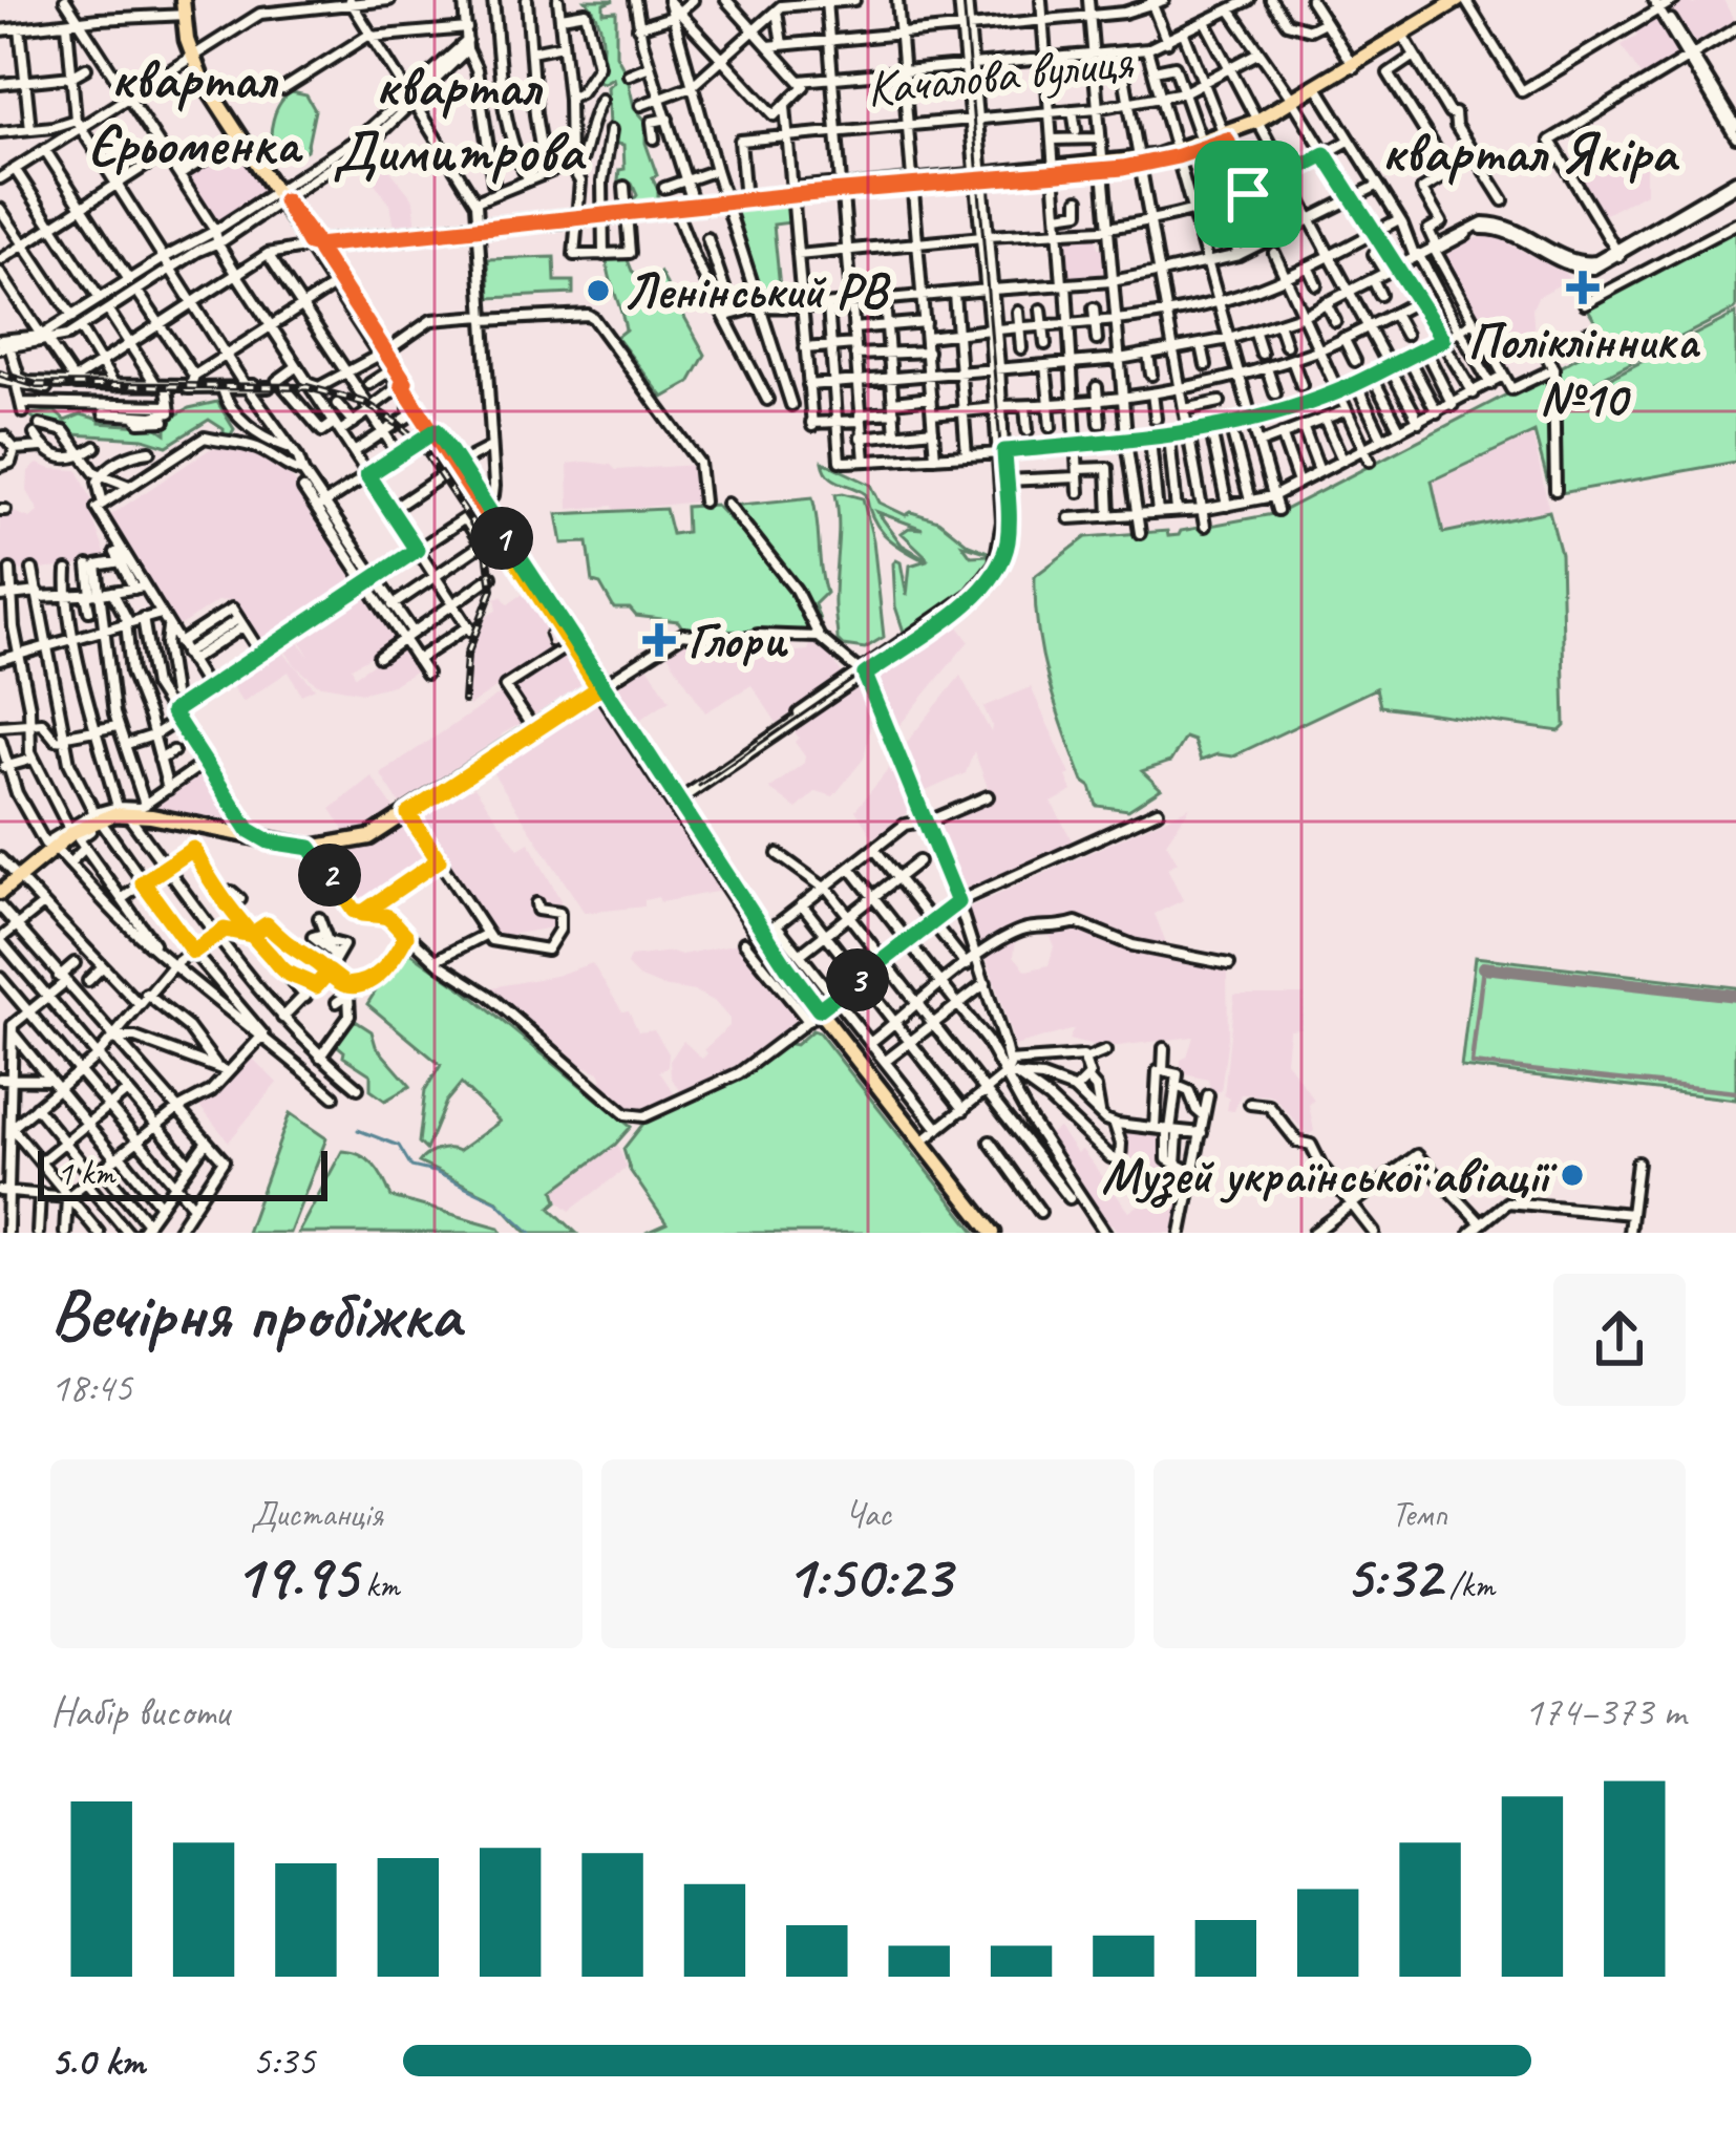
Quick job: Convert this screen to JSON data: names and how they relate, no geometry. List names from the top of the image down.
{
  "streets": {
    "street": ["Качалова вулиця"]
  },
  "districts": ["квартал Єрьоменка", "квартал Димитрова", "квартал Якіра"],
  "places": {
    "health": ["Поліклінника №10", "Глори"],
    "other": ["Ленінський РВ", "Музей української авіації"]
  },
  "scale_bar": "1 km",
  "page": {
    "pins": ["1", "2", "3"],
    "scale": "1 km",
    "heading": ["Вечірня пробіжка", "18:45"],
    "stats": [
      ["Дистанція", "19.95 km"],
      ["Час", "1:50:23"],
      ["Темп", "5:32 /km"]
    ],
    "chart": ["Набір висоти", "174–373 m"],
    "list": [
      {
        "name": "5.0 km",
        "note": "5:35"
      }
    ]
  }
}
